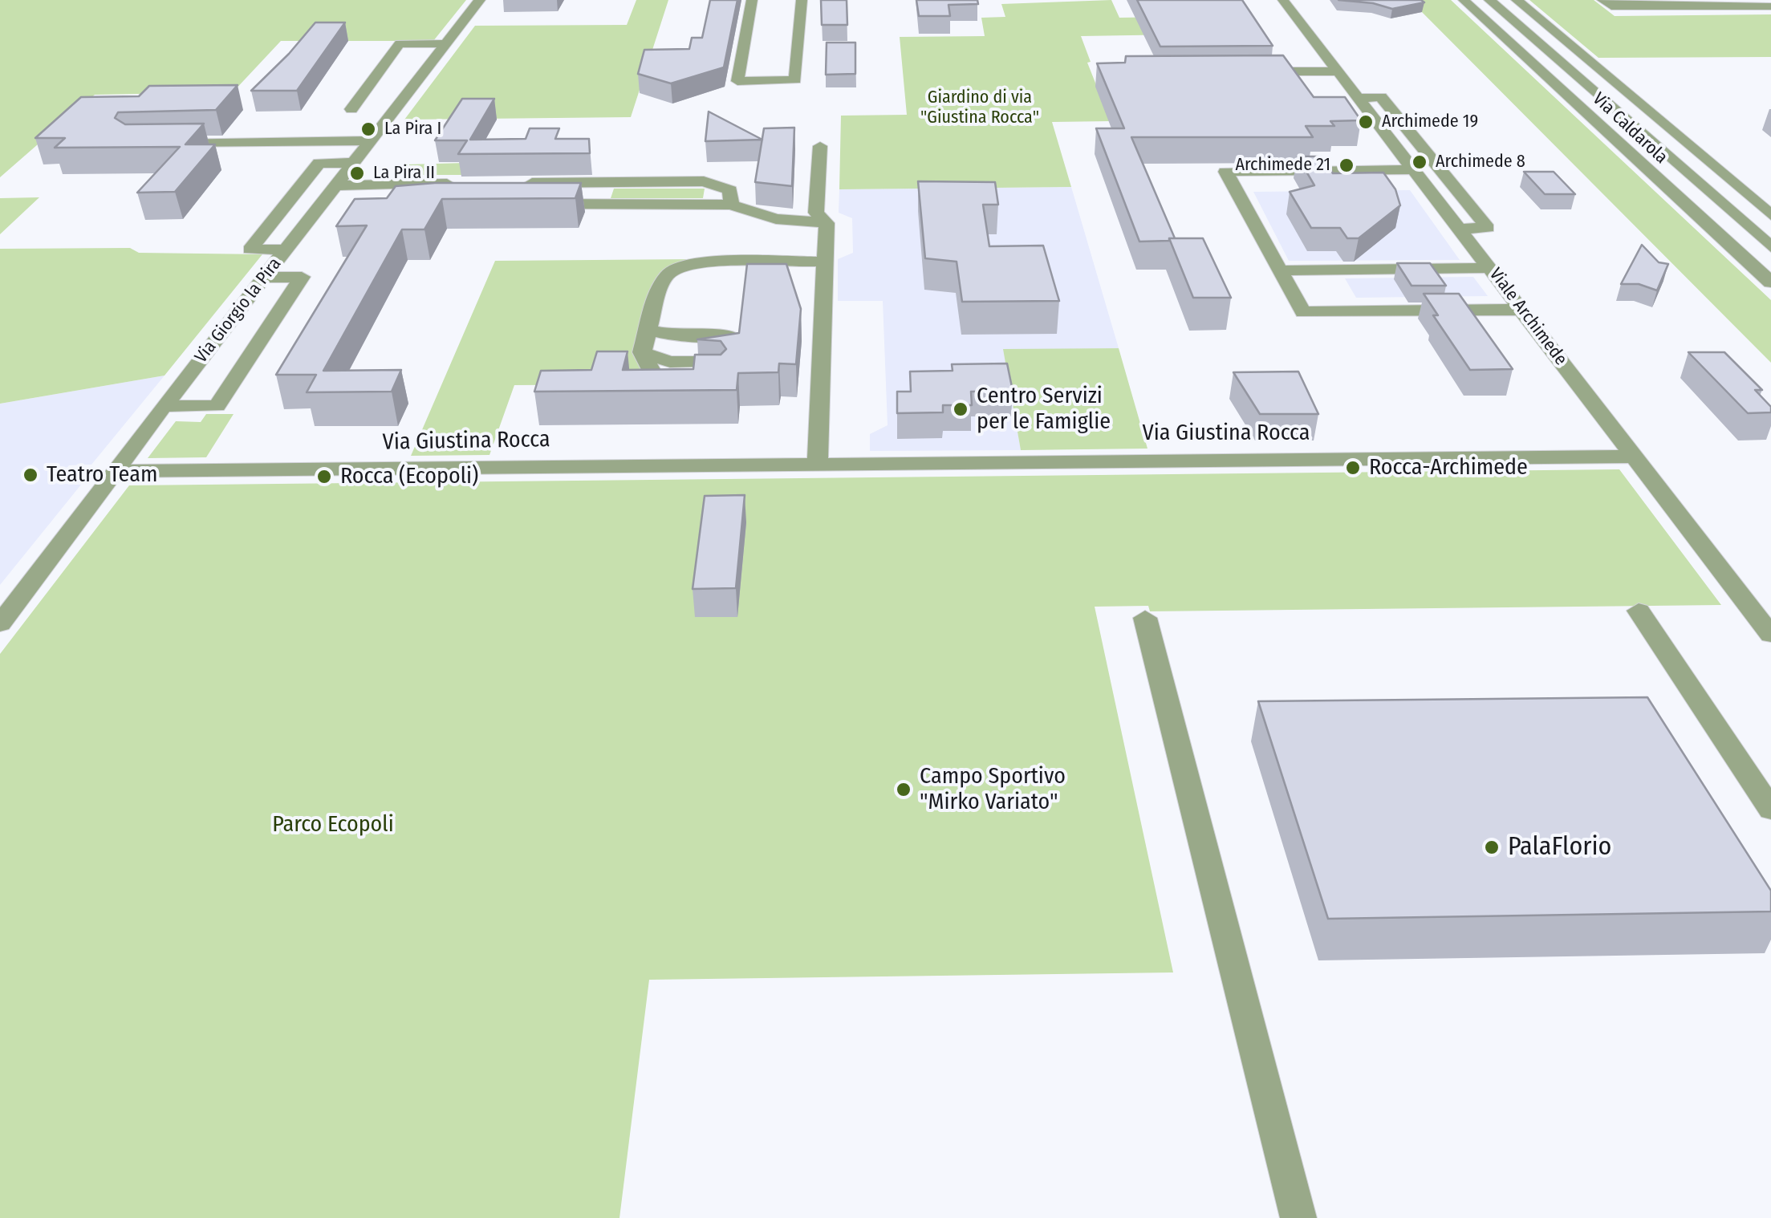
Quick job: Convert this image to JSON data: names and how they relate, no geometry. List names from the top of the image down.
{
  "streets": {
    "street": [
      "Via Caldarola",
      "Via Giorgio la Pira",
      "Viale Archimede",
      "Via Giustina Rocca"
    ]
  },
  "crossings": [
    ["Via Giorgio la Pira", "Via Giustina Rocca"],
    ["Viale Archimede", "Via Giustina Rocca"]
  ],
  "parks": ["Giardino di via \"Giustina Rocca\"", "Parco Ecopoli"],
  "places": [
    "Archimede 19",
    "La Pira I",
    "Archimede 8",
    "Archimede 21",
    "La Pira II",
    "Centro Servizi per le Famiglie",
    "Rocca-Archimede",
    "Teatro Team",
    "Rocca (Ecopoli)",
    "Campo Sportivo \"Mirko Variato\"",
    "PalaFlorio"
  ]
}
